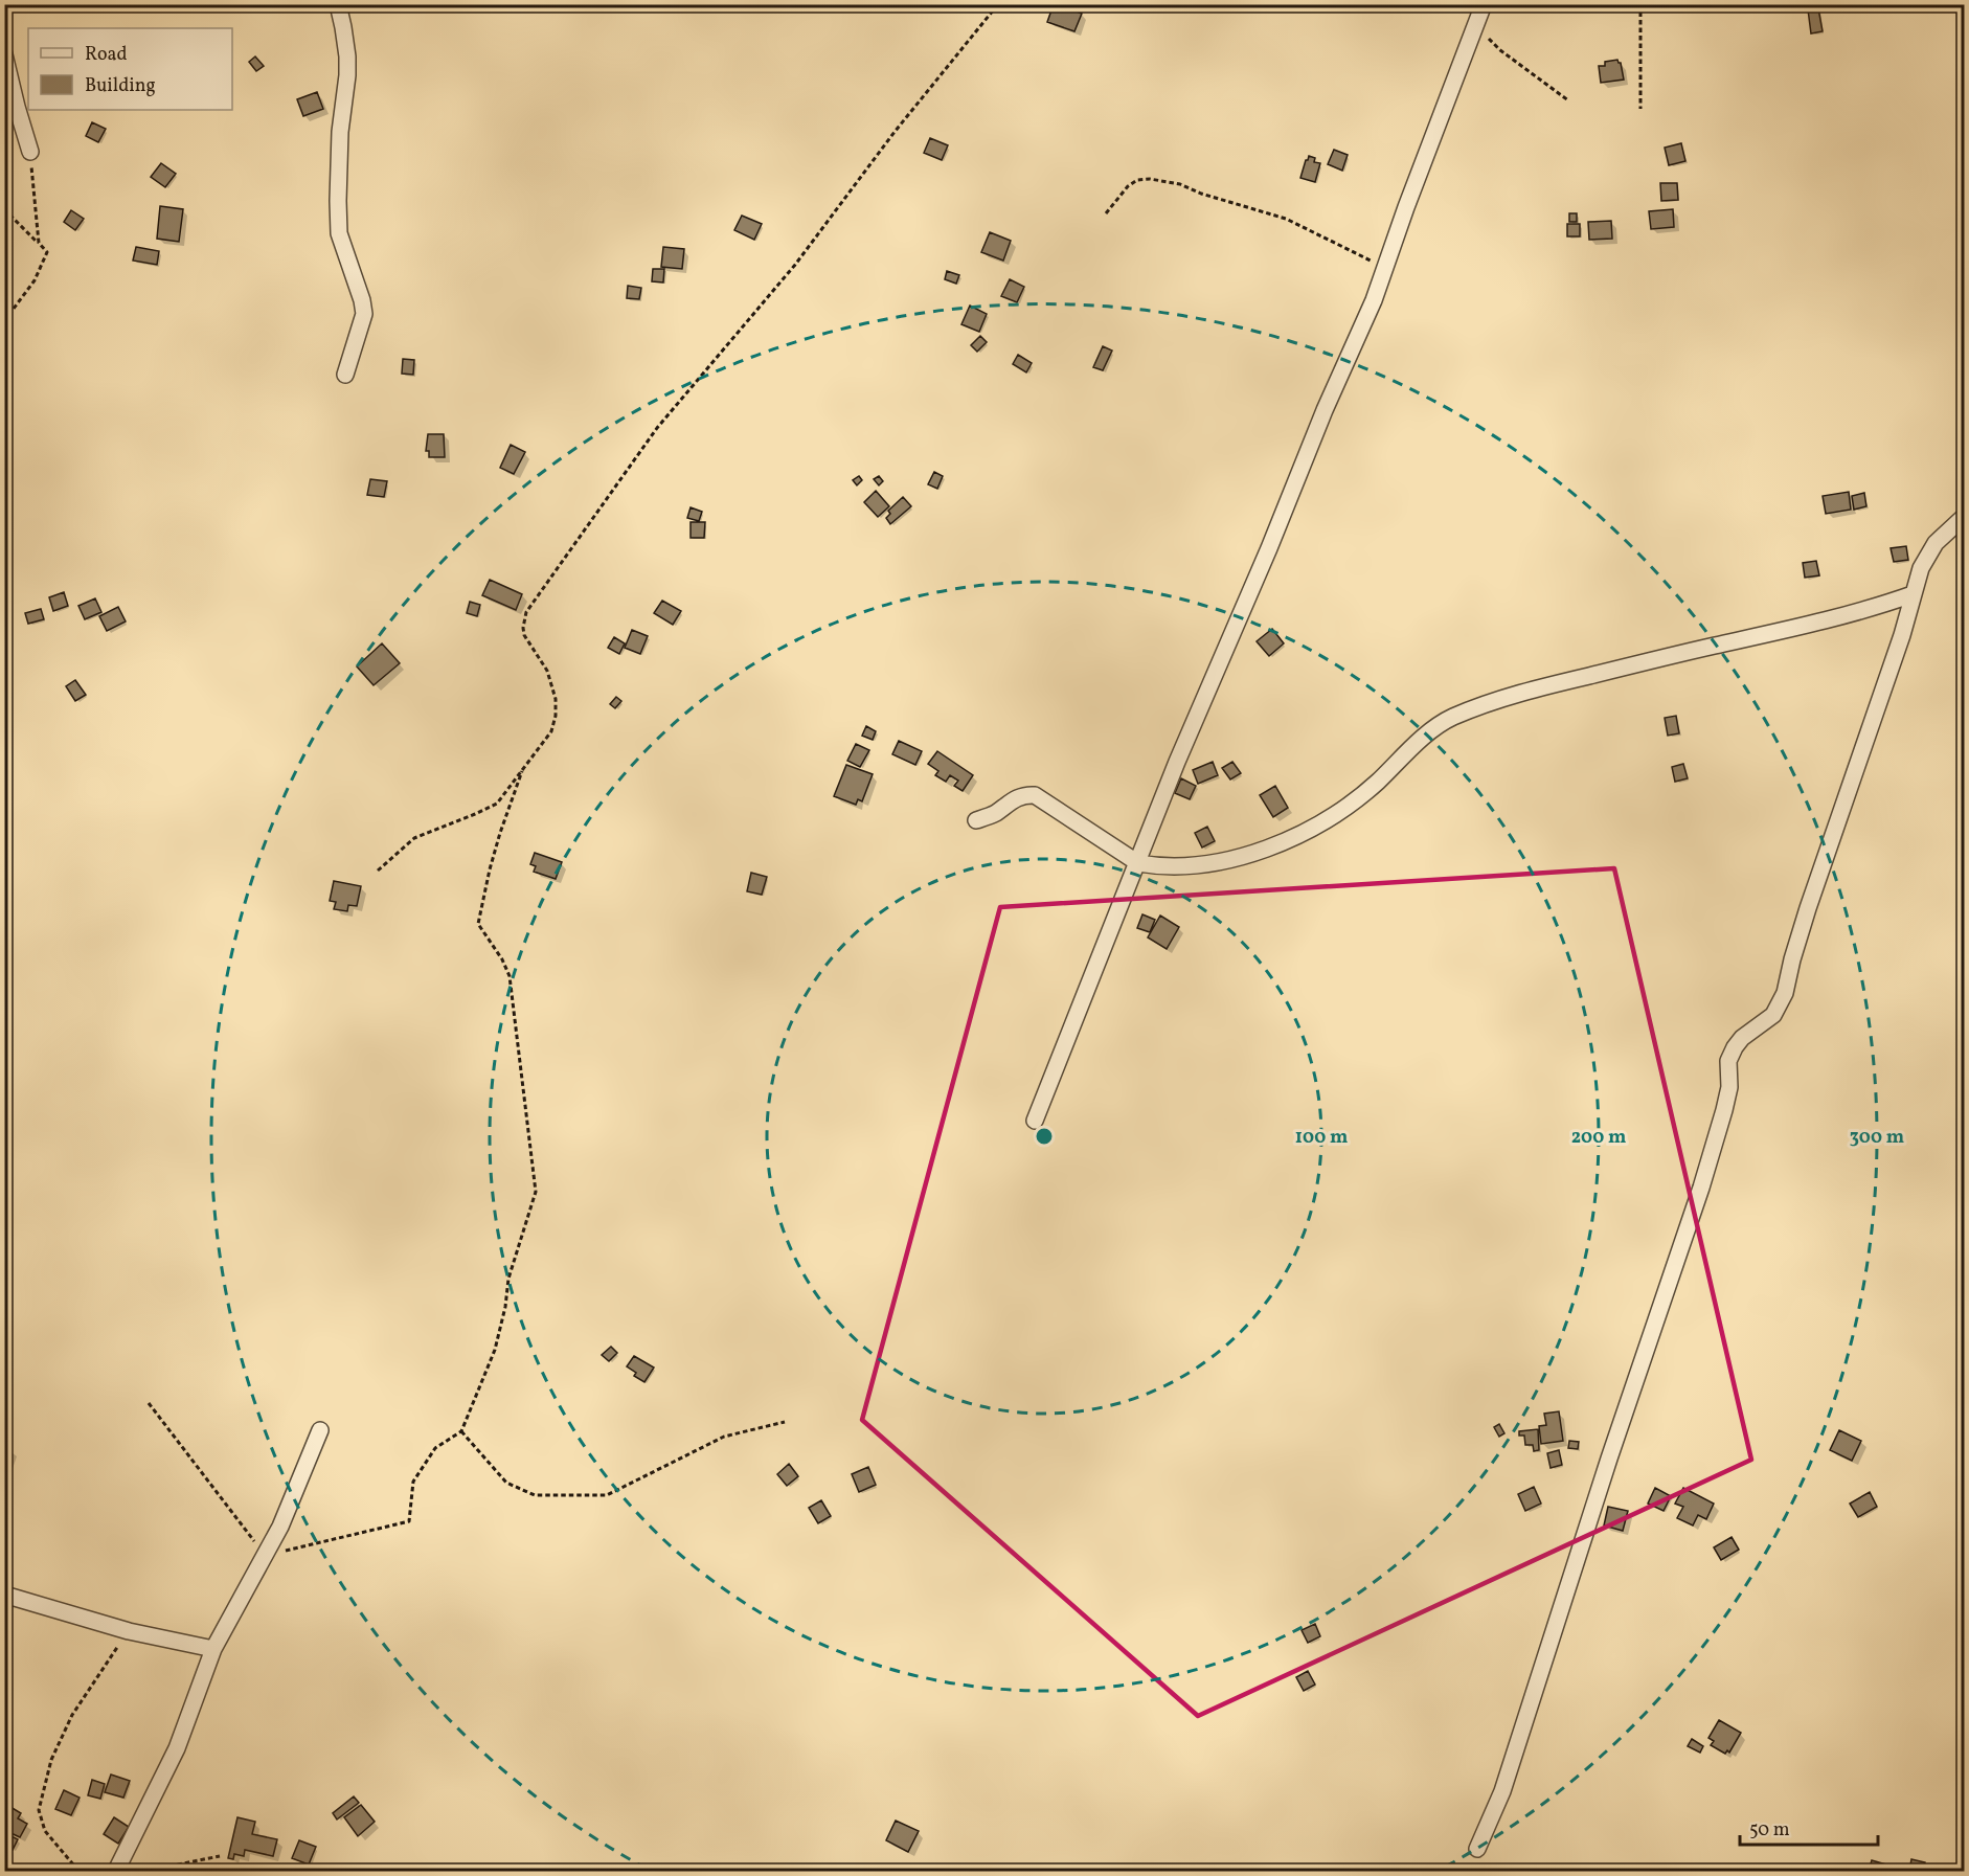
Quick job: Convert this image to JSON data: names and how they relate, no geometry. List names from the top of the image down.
{
  "legend": ["Road", "Building"],
  "scale_bar": "50 m",
  "rings": ["100 m", "200 m", "300 m"]
}
